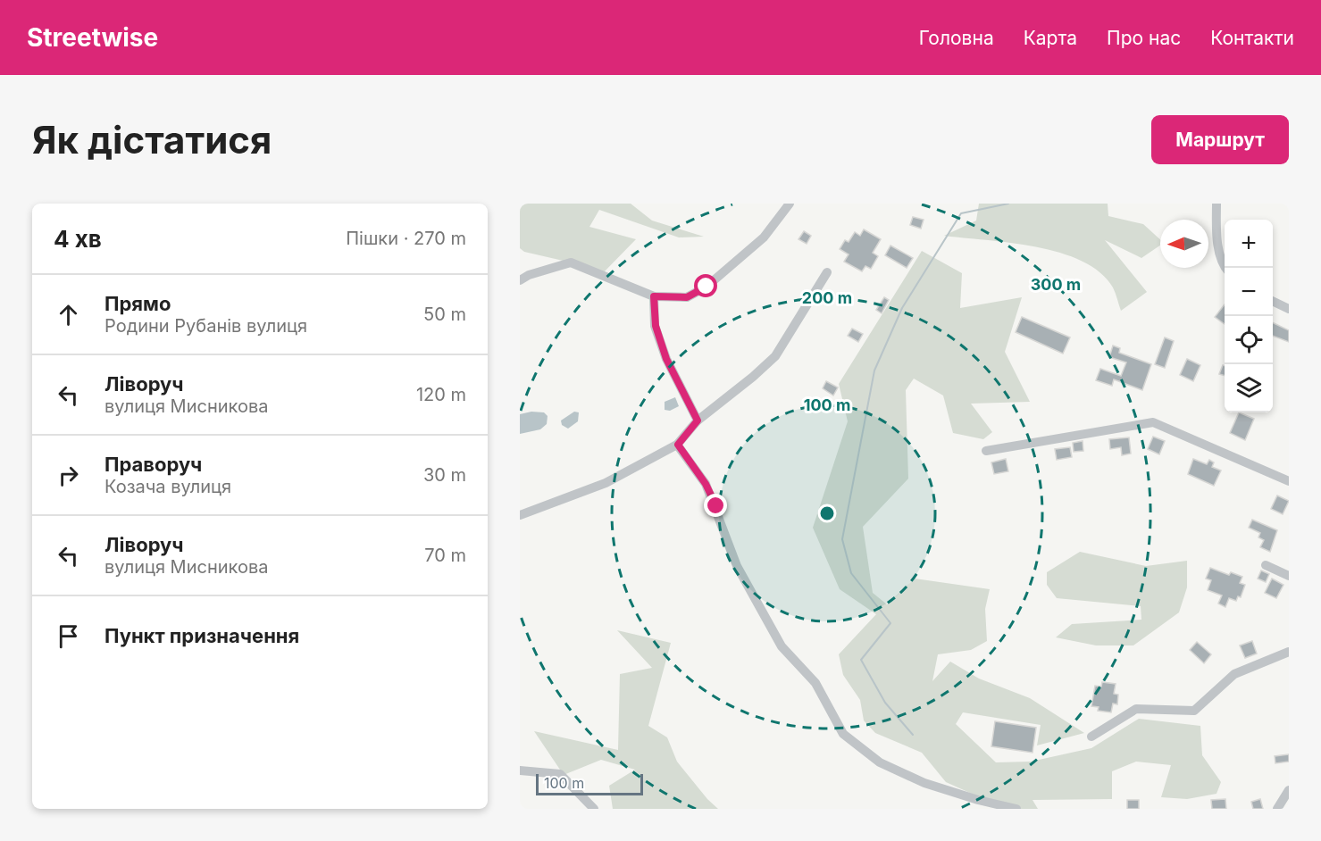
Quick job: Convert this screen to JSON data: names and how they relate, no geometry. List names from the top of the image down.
{
  "scale_bar": "100 m",
  "north": "left",
  "page": {
    "header": "Streetwise",
    "nav": [
      "Головна",
      "Карта",
      "Про нас",
      "Контакти"
    ],
    "buttons": "Маршрут",
    "title": "Як дістатися",
    "heading": ["4 хв", "Пішки · 270 m"],
    "map_buttons": ["+", "−"],
    "list": [
      ["Прямо", "Родини Рубанів вулиця", "50 m"],
      ["Ліворуч", "вулиця Мисникова", "120 m"],
      ["Праворуч", "Козача вулиця", "30 m"],
      ["Ліворуч", "вулиця Мисникова", "70 m"],
      "Пункт призначення"
    ],
    "scale": "100 m"
  },
  "rings": ["300 m", "200 m", "100 m"]
}
